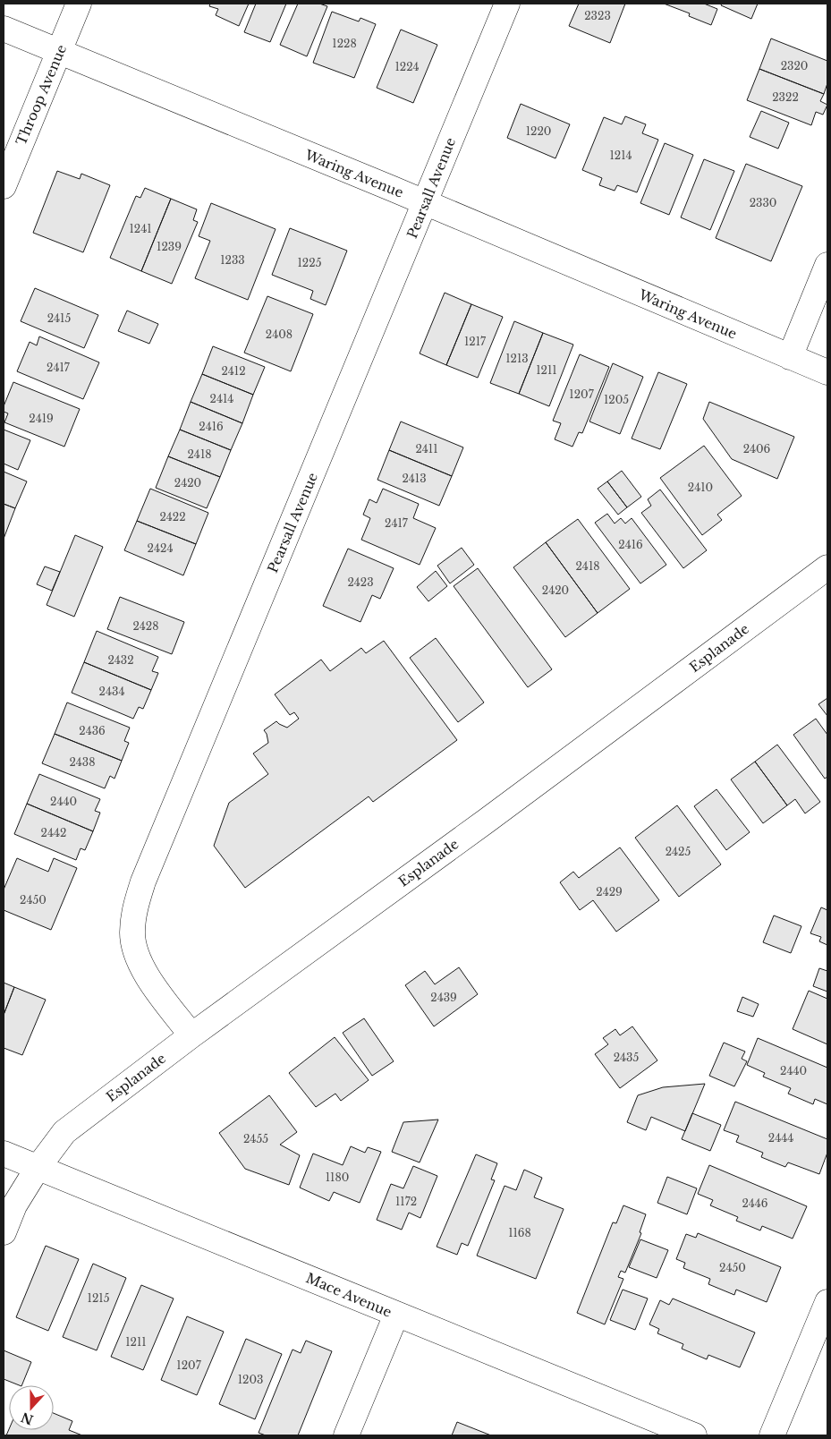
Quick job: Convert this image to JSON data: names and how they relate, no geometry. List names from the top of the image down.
{
  "streets": {
    "street": [
      "Throop Avenue",
      "Waring Avenue",
      "Pearsall Avenue",
      "Esplanade",
      "Mace Avenue"
    ]
  },
  "crossings": [
    ["Throop Avenue", "Waring Avenue"],
    ["Waring Avenue", "Pearsall Avenue"],
    ["Pearsall Avenue", "Esplanade"],
    ["Esplanade", "Mace Avenue"]
  ],
  "house_numbers": [
    "2323",
    "1228",
    "2320",
    "1224",
    "2322",
    "1220",
    "1214",
    "2330",
    "1241",
    "1239",
    "1233",
    "1225",
    "2415",
    "2408",
    "1217",
    "1213",
    "2417",
    "1211",
    "2412",
    "1207",
    "2414",
    "1205",
    "2419",
    "2416",
    "2411",
    "2406",
    "2418",
    "2413",
    "2420",
    "2410",
    "2422",
    "2417",
    "2416",
    "2424",
    "2418",
    "2423",
    "2420",
    "2428",
    "2432",
    "2434",
    "2436",
    "2438",
    "2440",
    "2442",
    "2425",
    "2429",
    "2450",
    "2439",
    "2435",
    "2440",
    "2444",
    "2455",
    "1180",
    "1172",
    "2446",
    "1168",
    "2450",
    "1215",
    "1211",
    "1207",
    "1203"
  ],
  "north": "bottom"
}
